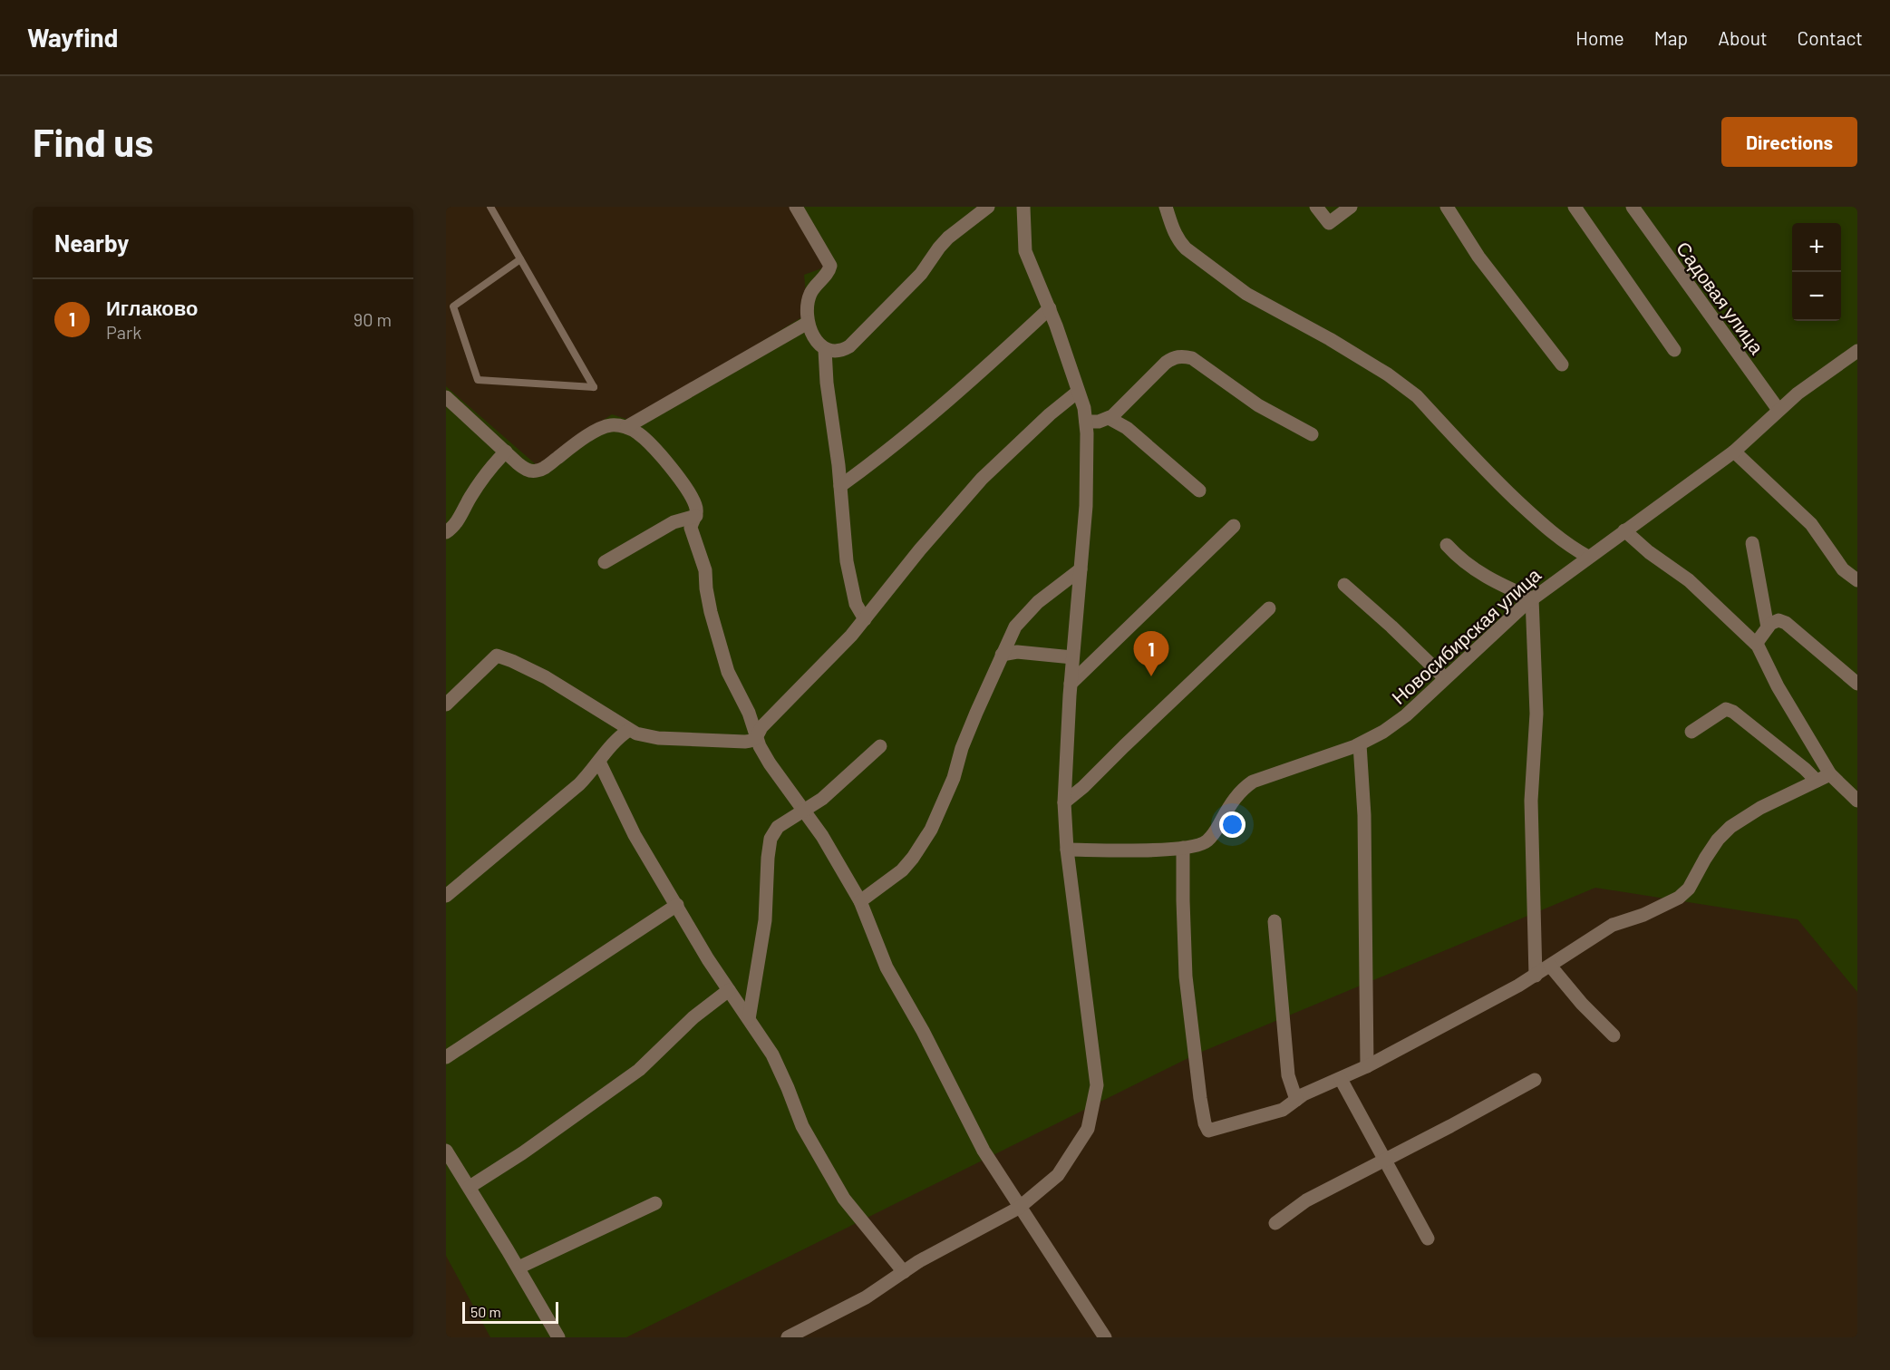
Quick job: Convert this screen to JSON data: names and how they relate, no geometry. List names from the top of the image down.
{
  "streets": {
    "street": ["Садовая улица", "Новосибирская улица"]
  },
  "crossings": [
    ["Садовая улица", "Новосибирская улица"]
  ],
  "scale_bar": "50 m",
  "page": {
    "header": "Wayfind",
    "nav": [
      "Home",
      "Map",
      "About",
      "Contact"
    ],
    "buttons": "Directions",
    "title": "Find us",
    "heading": "Nearby",
    "map_buttons": ["+", "−"],
    "list": [
      {
        "mark": "1",
        "name": "Иглаково",
        "note": "Park",
        "value": "90 m"
      }
    ],
    "pins": "1",
    "scale": "50 m"
  }
}
